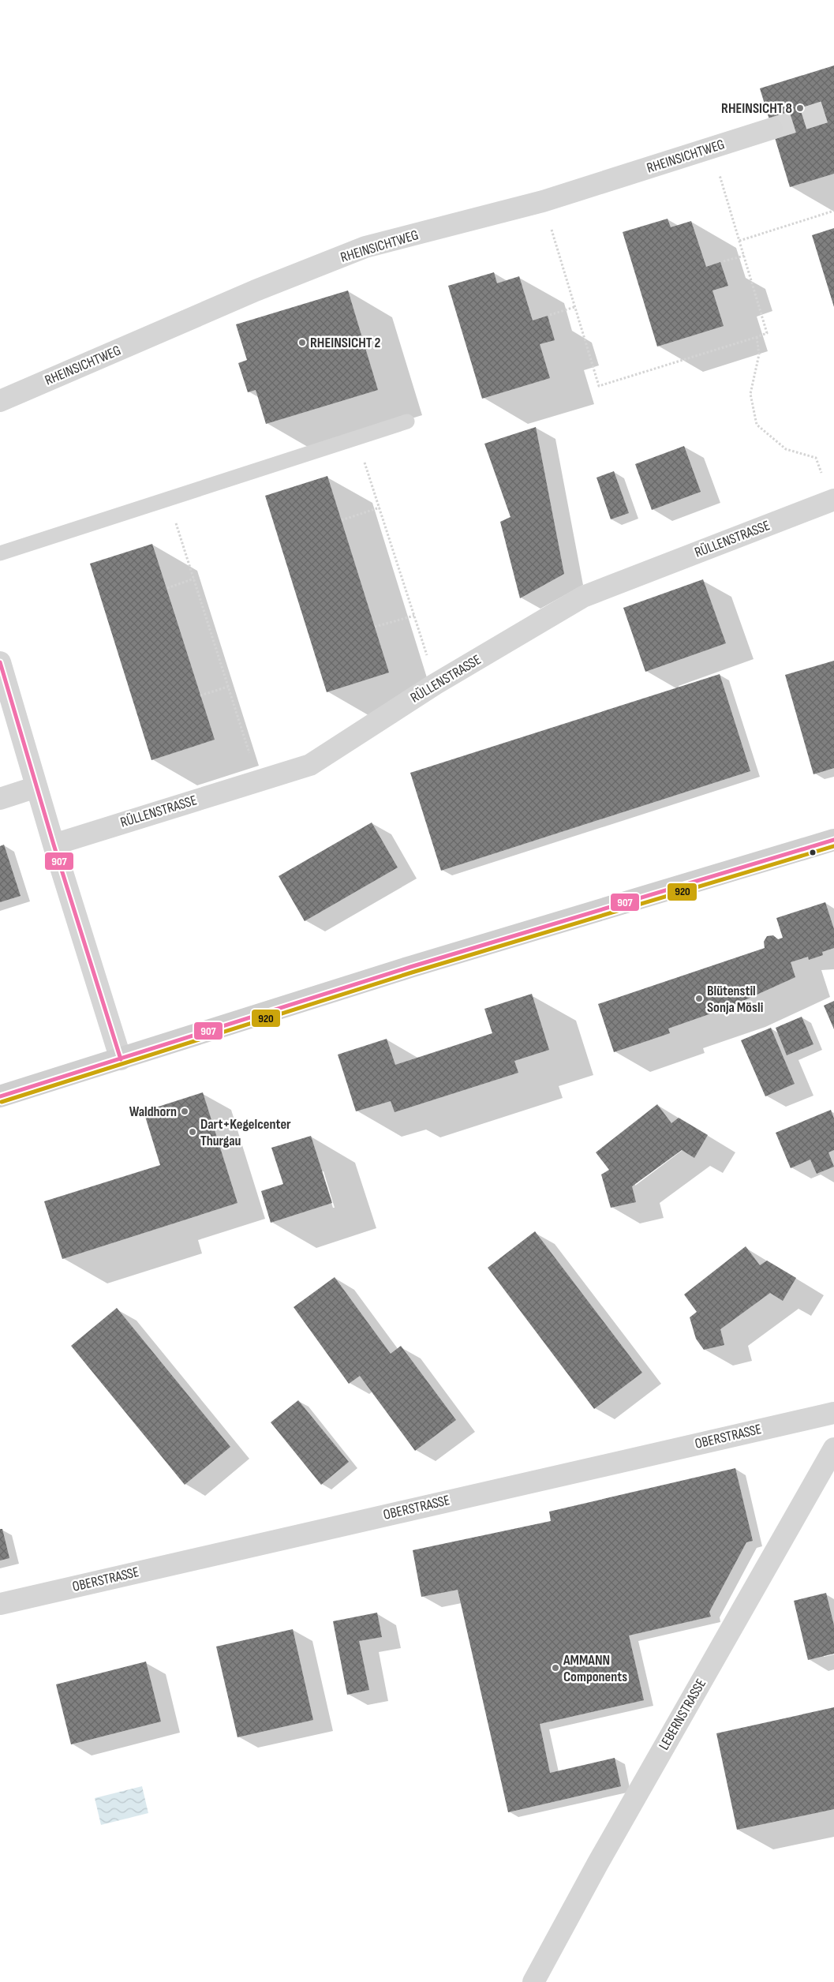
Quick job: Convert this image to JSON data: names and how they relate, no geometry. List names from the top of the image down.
{
  "streets": {
    "street": [
      "RHEINSICHTWEG",
      "RÜLLENSTRASSE",
      "OBERSTRASSE",
      "LEBERNSTRASSE"
    ]
  },
  "places": [
    "RHEINSICHT 8",
    "RHEINSICHT 2",
    "Blütenstil Sonja Mösli",
    "Waldhorn",
    "Dart+Kegelcenter Thurgau",
    "AMMANN Components"
  ],
  "lines": ["transit line 907", "transit line 920"]
}
